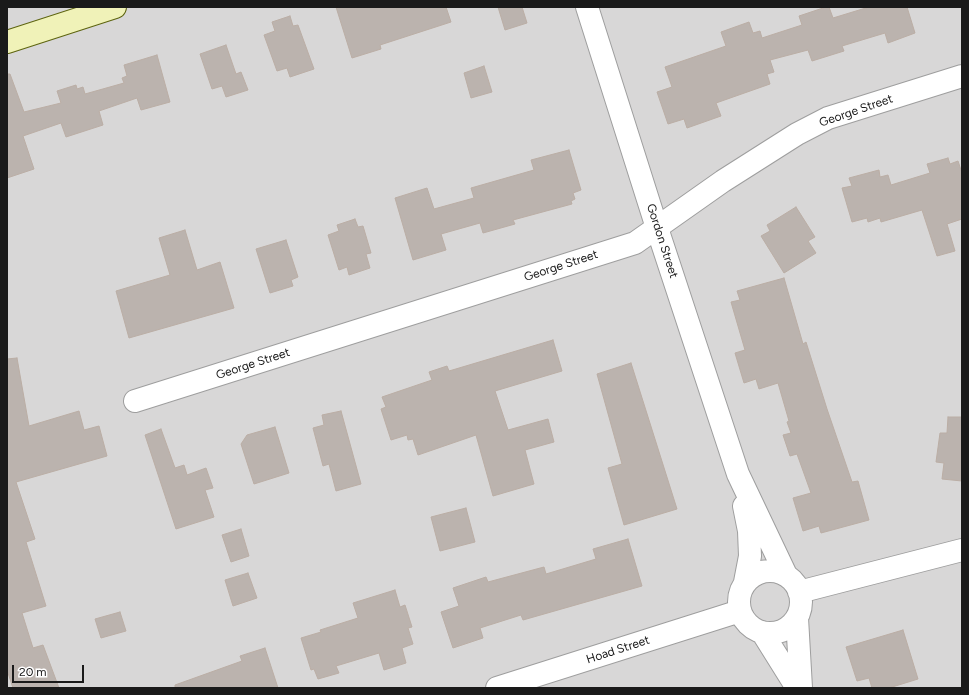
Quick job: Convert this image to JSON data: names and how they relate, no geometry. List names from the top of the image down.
{
  "streets": {
    "street": ["George Street", "Gordon Street", "Hoad Street"]
  },
  "crossings": [
    ["George Street", "Gordon Street"],
    ["Gordon Street", "Hoad Street"]
  ],
  "scale_bar": "20 m"
}
